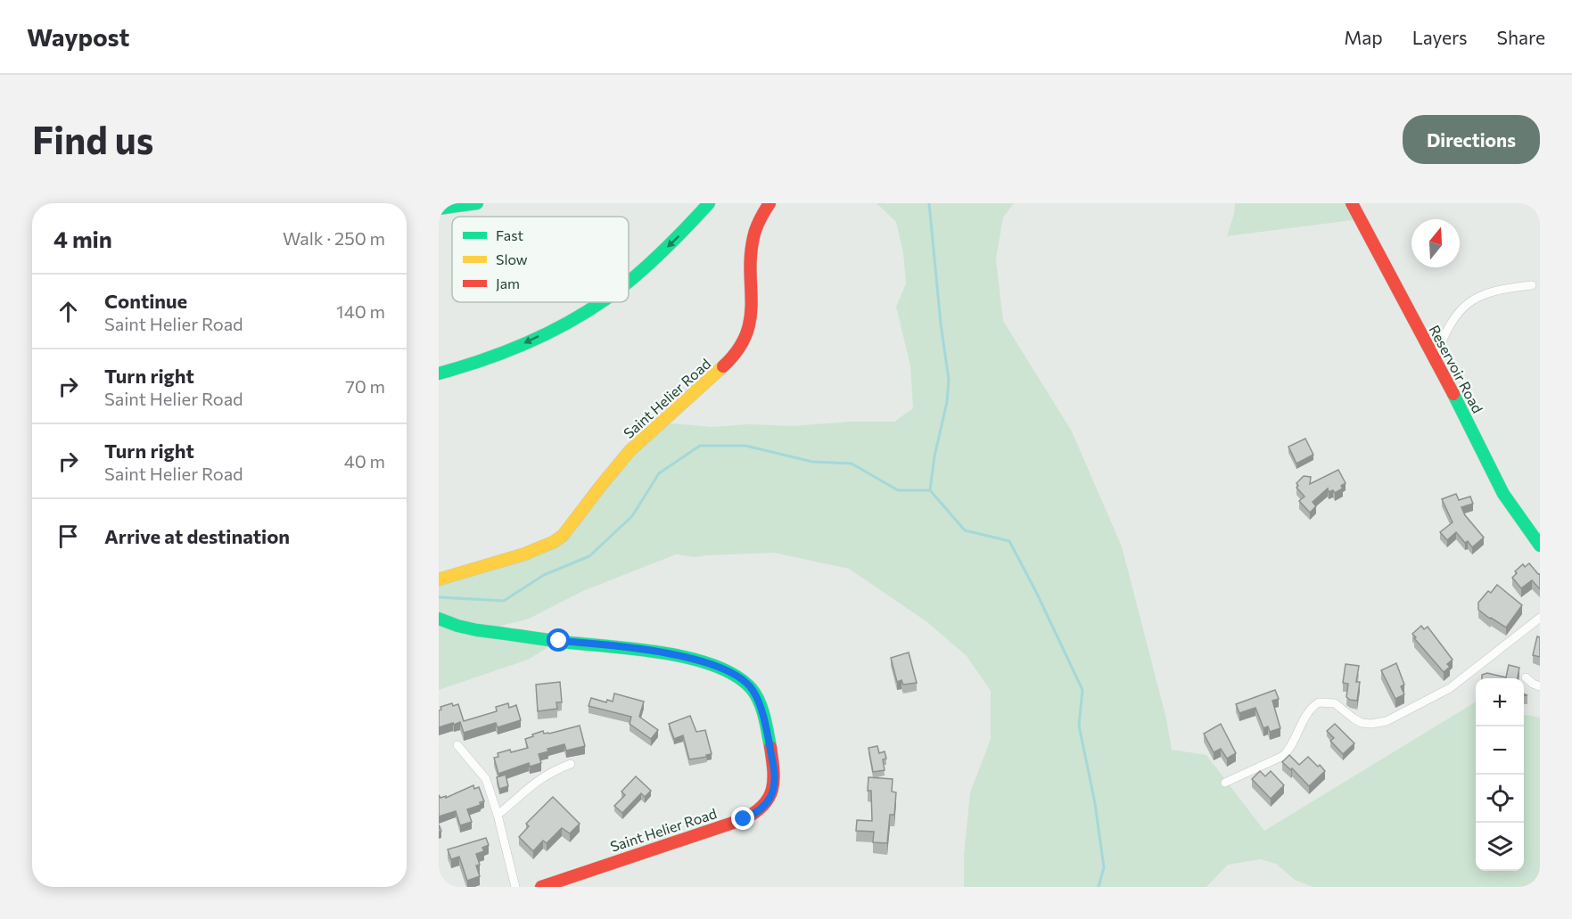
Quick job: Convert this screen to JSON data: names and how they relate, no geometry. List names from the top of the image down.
{
  "streets": {
    "main road": ["Reservoir Road", "Saint Helier Road"]
  },
  "legend": ["Fast", "Slow", "Jam"],
  "north": "top",
  "page": {
    "header": "Waypost",
    "nav": ["Map", "Layers", "Share"],
    "buttons": "Directions",
    "title": "Find us",
    "heading": ["4 min", "Walk · 250 m"],
    "list": [
      ["Continue", "Saint Helier Road", "140 m"],
      ["Turn right", "Saint Helier Road", "70 m"],
      ["Turn right", "Saint Helier Road", "40 m"],
      "Arrive at destination"
    ],
    "map_buttons": ["+", "−"]
  }
}
